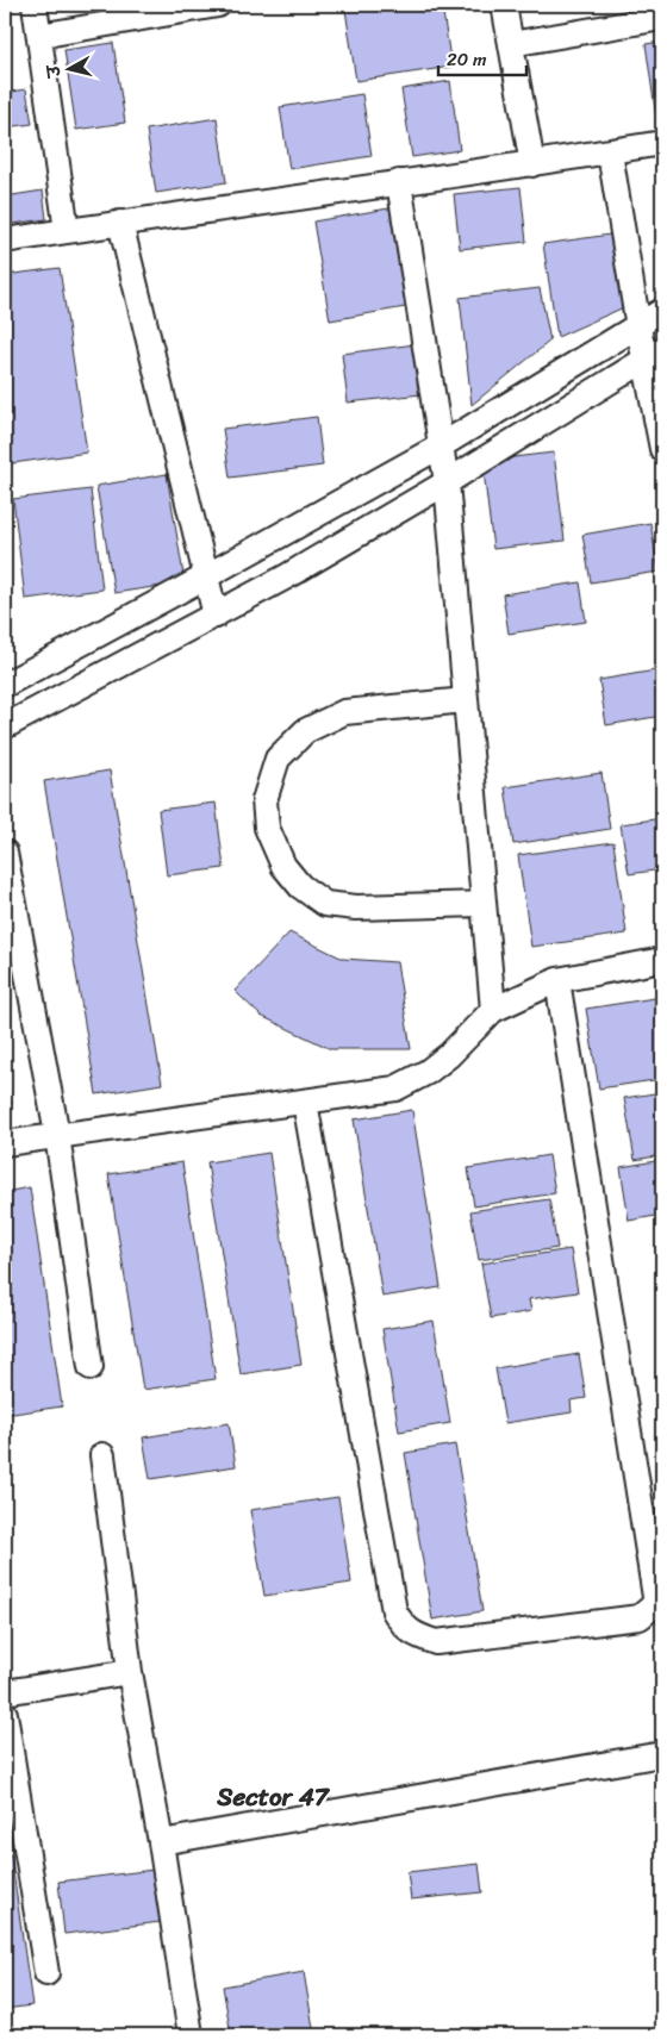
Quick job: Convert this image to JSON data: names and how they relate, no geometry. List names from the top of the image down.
{
  "districts": ["Sector 47"],
  "scale_bar": "20 m",
  "north": "left"
}
